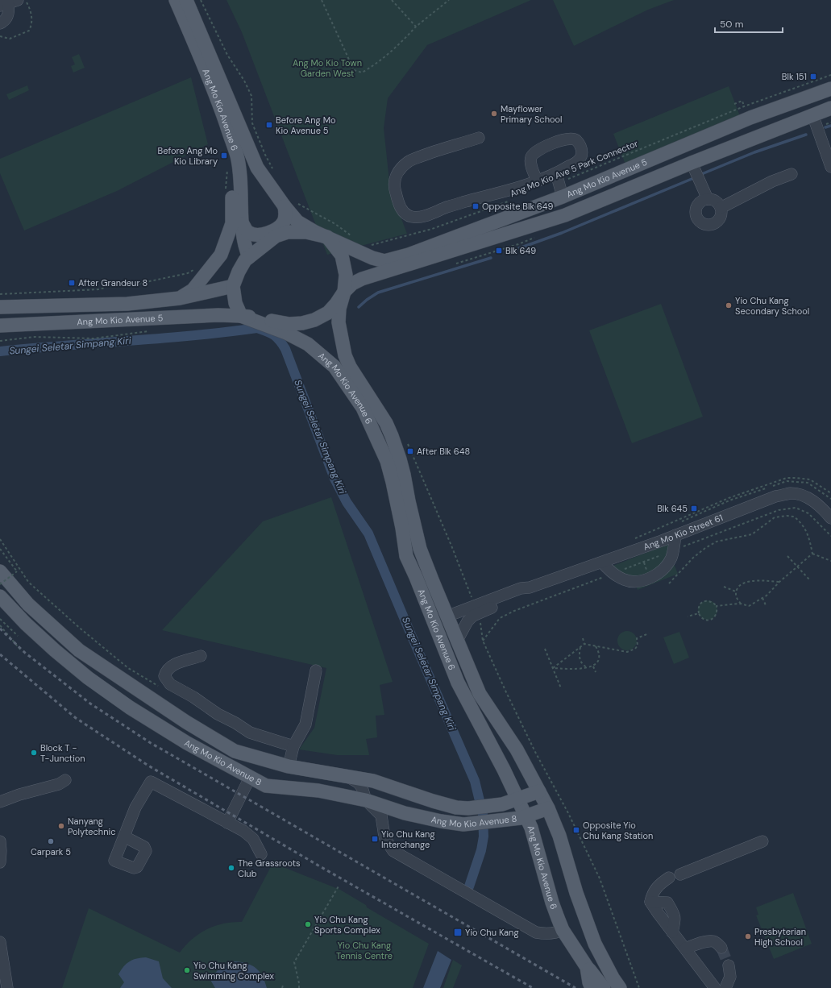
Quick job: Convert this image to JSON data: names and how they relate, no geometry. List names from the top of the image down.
{
  "streets": {
    "main road": ["Ang Mo Kio Avenue 6", "Ang Mo Kio Avenue 5", "Ang Mo Kio Avenue 8"],
    "street": ["Ang Mo Kio Street 61"],
    "path": ["Ang Mo Kio Ave 5 Park Connector"]
  },
  "crossings": [
    ["Ang Mo Kio Avenue 6", "Ang Mo Kio Avenue 5"],
    ["Ang Mo Kio Avenue 6", "Ang Mo Kio Street 61"],
    ["Ang Mo Kio Avenue 6", "Ang Mo Kio Avenue 8"],
    ["Ang Mo Kio Ave 5 Park Connector", "Ang Mo Kio Avenue 5"]
  ],
  "water": ["Sungei Seletar Simpang Kiri"],
  "parks": ["Ang Mo Kio Town Garden West", "Yio Chu Kang Tennis Centre"],
  "places": {
    "transit": [
      "Blk 151",
      "Before Ang Mo Kio Avenue 5",
      "Before Ang Mo Kio Library",
      "Opposite Blk 649",
      "Blk 649",
      "After Grandeur 8",
      "After Blk 648",
      "Blk 645",
      "Opposite Yio Chu Kang Station",
      "Yio Chu Kang Interchange",
      "Yio Chu Kang"
    ],
    "other": [
      "Mayflower Primary School",
      "Yio Chu Kang Secondary School",
      "Block T - T-Junction",
      "Nanyang Polytechnic",
      "Carpark 5",
      "The Grassroots Club",
      "Yio Chu Kang Sports Complex",
      "Presbyterian High School",
      "Yio Chu Kang Swimming Complex"
    ]
  },
  "scale_bar": "50 m"
}
